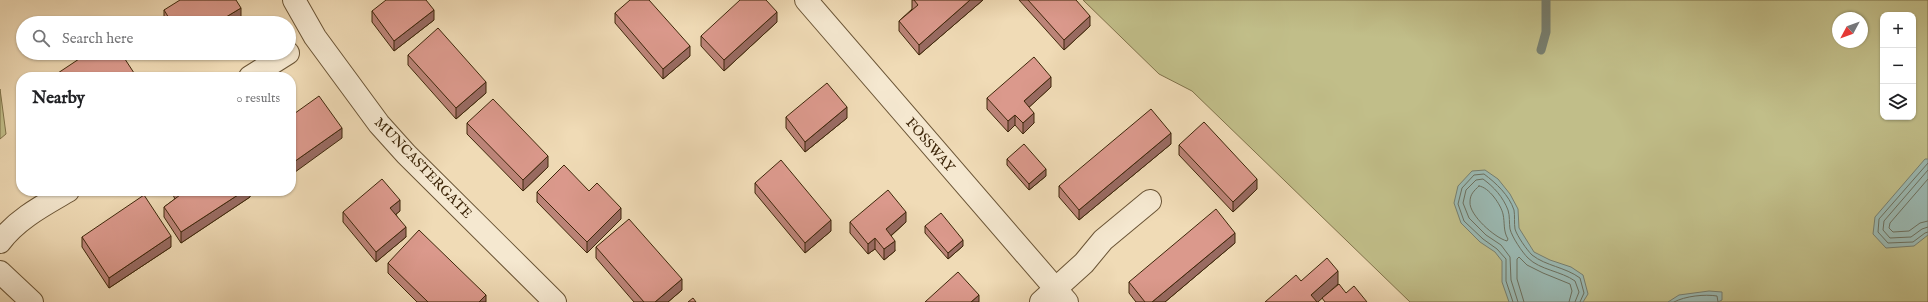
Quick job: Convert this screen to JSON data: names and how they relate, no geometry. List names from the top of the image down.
{
  "streets": {
    "street": ["FOSSWAY", "MUNCASTERGATE"]
  },
  "north": "bottom left",
  "page": {
    "map_buttons": ["+", "−"],
    "search": "Search here",
    "heading": ["Nearby", "0 results"]
  }
}
